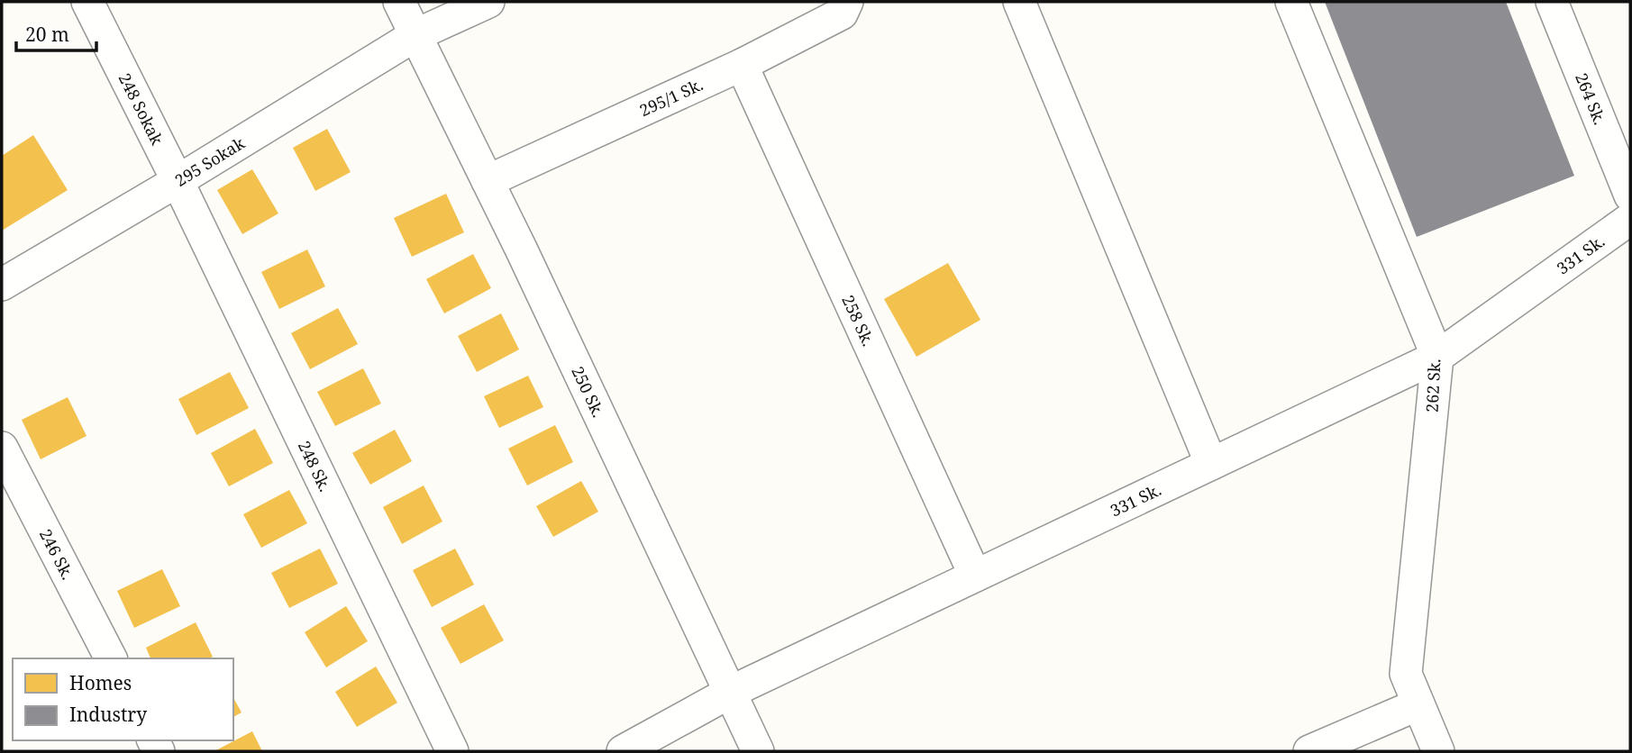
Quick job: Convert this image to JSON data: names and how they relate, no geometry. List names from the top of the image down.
{
  "streets": {
    "street": [
      "295/1 Sk.",
      "264 Sk.",
      "248 Sokak",
      "295 Sokak",
      "331 Sk.",
      "258 Sk.",
      "262 Sk.",
      "250 Sk.",
      "248 Sk.",
      "246 Sk."
    ]
  },
  "crossings": [
    ["295/1 Sk.", "258 Sk."],
    ["295/1 Sk.", "250 Sk."],
    ["248 Sokak", "295 Sokak"],
    ["248 Sokak", "248 Sk."],
    ["295 Sokak", "250 Sk."],
    ["295 Sokak", "248 Sk."],
    ["331 Sk.", "258 Sk."],
    ["331 Sk.", "262 Sk."],
    ["331 Sk.", "250 Sk."]
  ],
  "legend": ["Homes", "Industry"],
  "scale_bar": "20 m"
}
